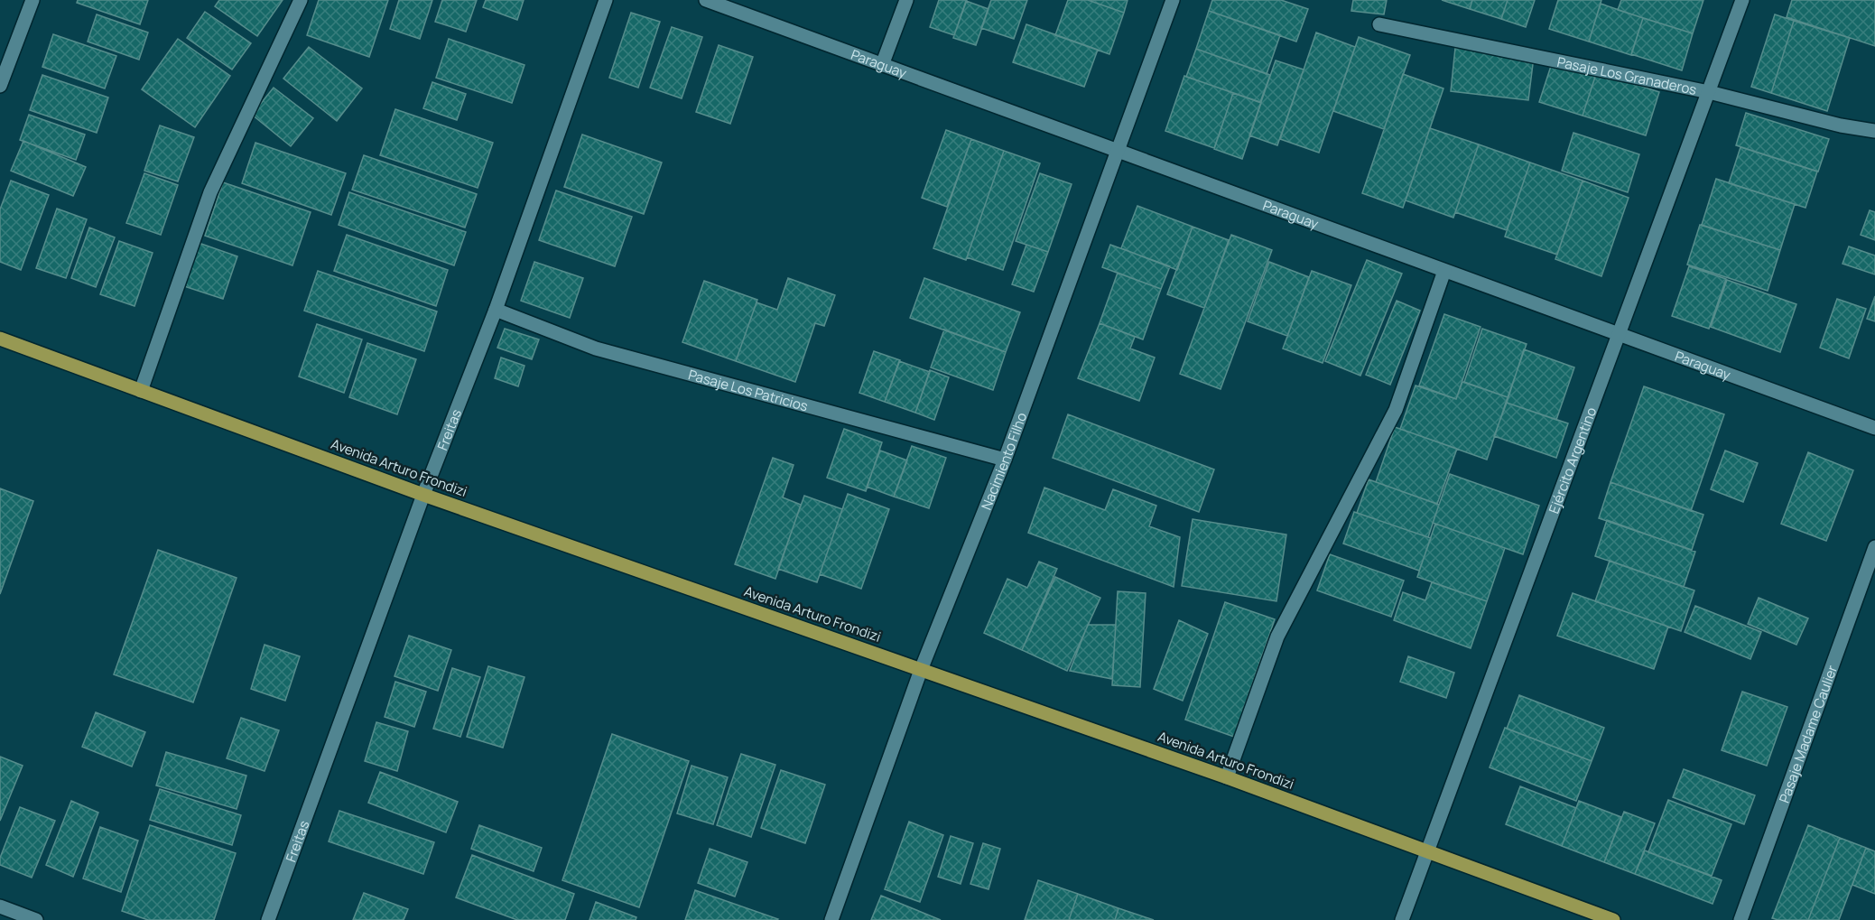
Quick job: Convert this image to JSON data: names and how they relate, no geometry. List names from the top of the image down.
{
  "streets": {
    "main road": ["Avenida Arturo Frondizi"],
    "street": [
      "Paraguay",
      "Pasaje Los Granaderos",
      "Pasaje Los Patricios",
      "Freitas",
      "Nacimiento Filho",
      "Ejército Argentino",
      "Pasaje Madame Caulier"
    ]
  },
  "crossings": [
    ["Paraguay", "Nacimiento Filho"],
    ["Paraguay", "Ejército Argentino"],
    ["Pasaje Los Granaderos", "Ejército Argentino"],
    ["Pasaje Los Patricios", "Freitas"],
    ["Pasaje Los Patricios", "Nacimiento Filho"],
    ["Freitas", "Avenida Arturo Frondizi"],
    ["Nacimiento Filho", "Avenida Arturo Frondizi"],
    ["Ejército Argentino", "Avenida Arturo Frondizi"]
  ]
}
